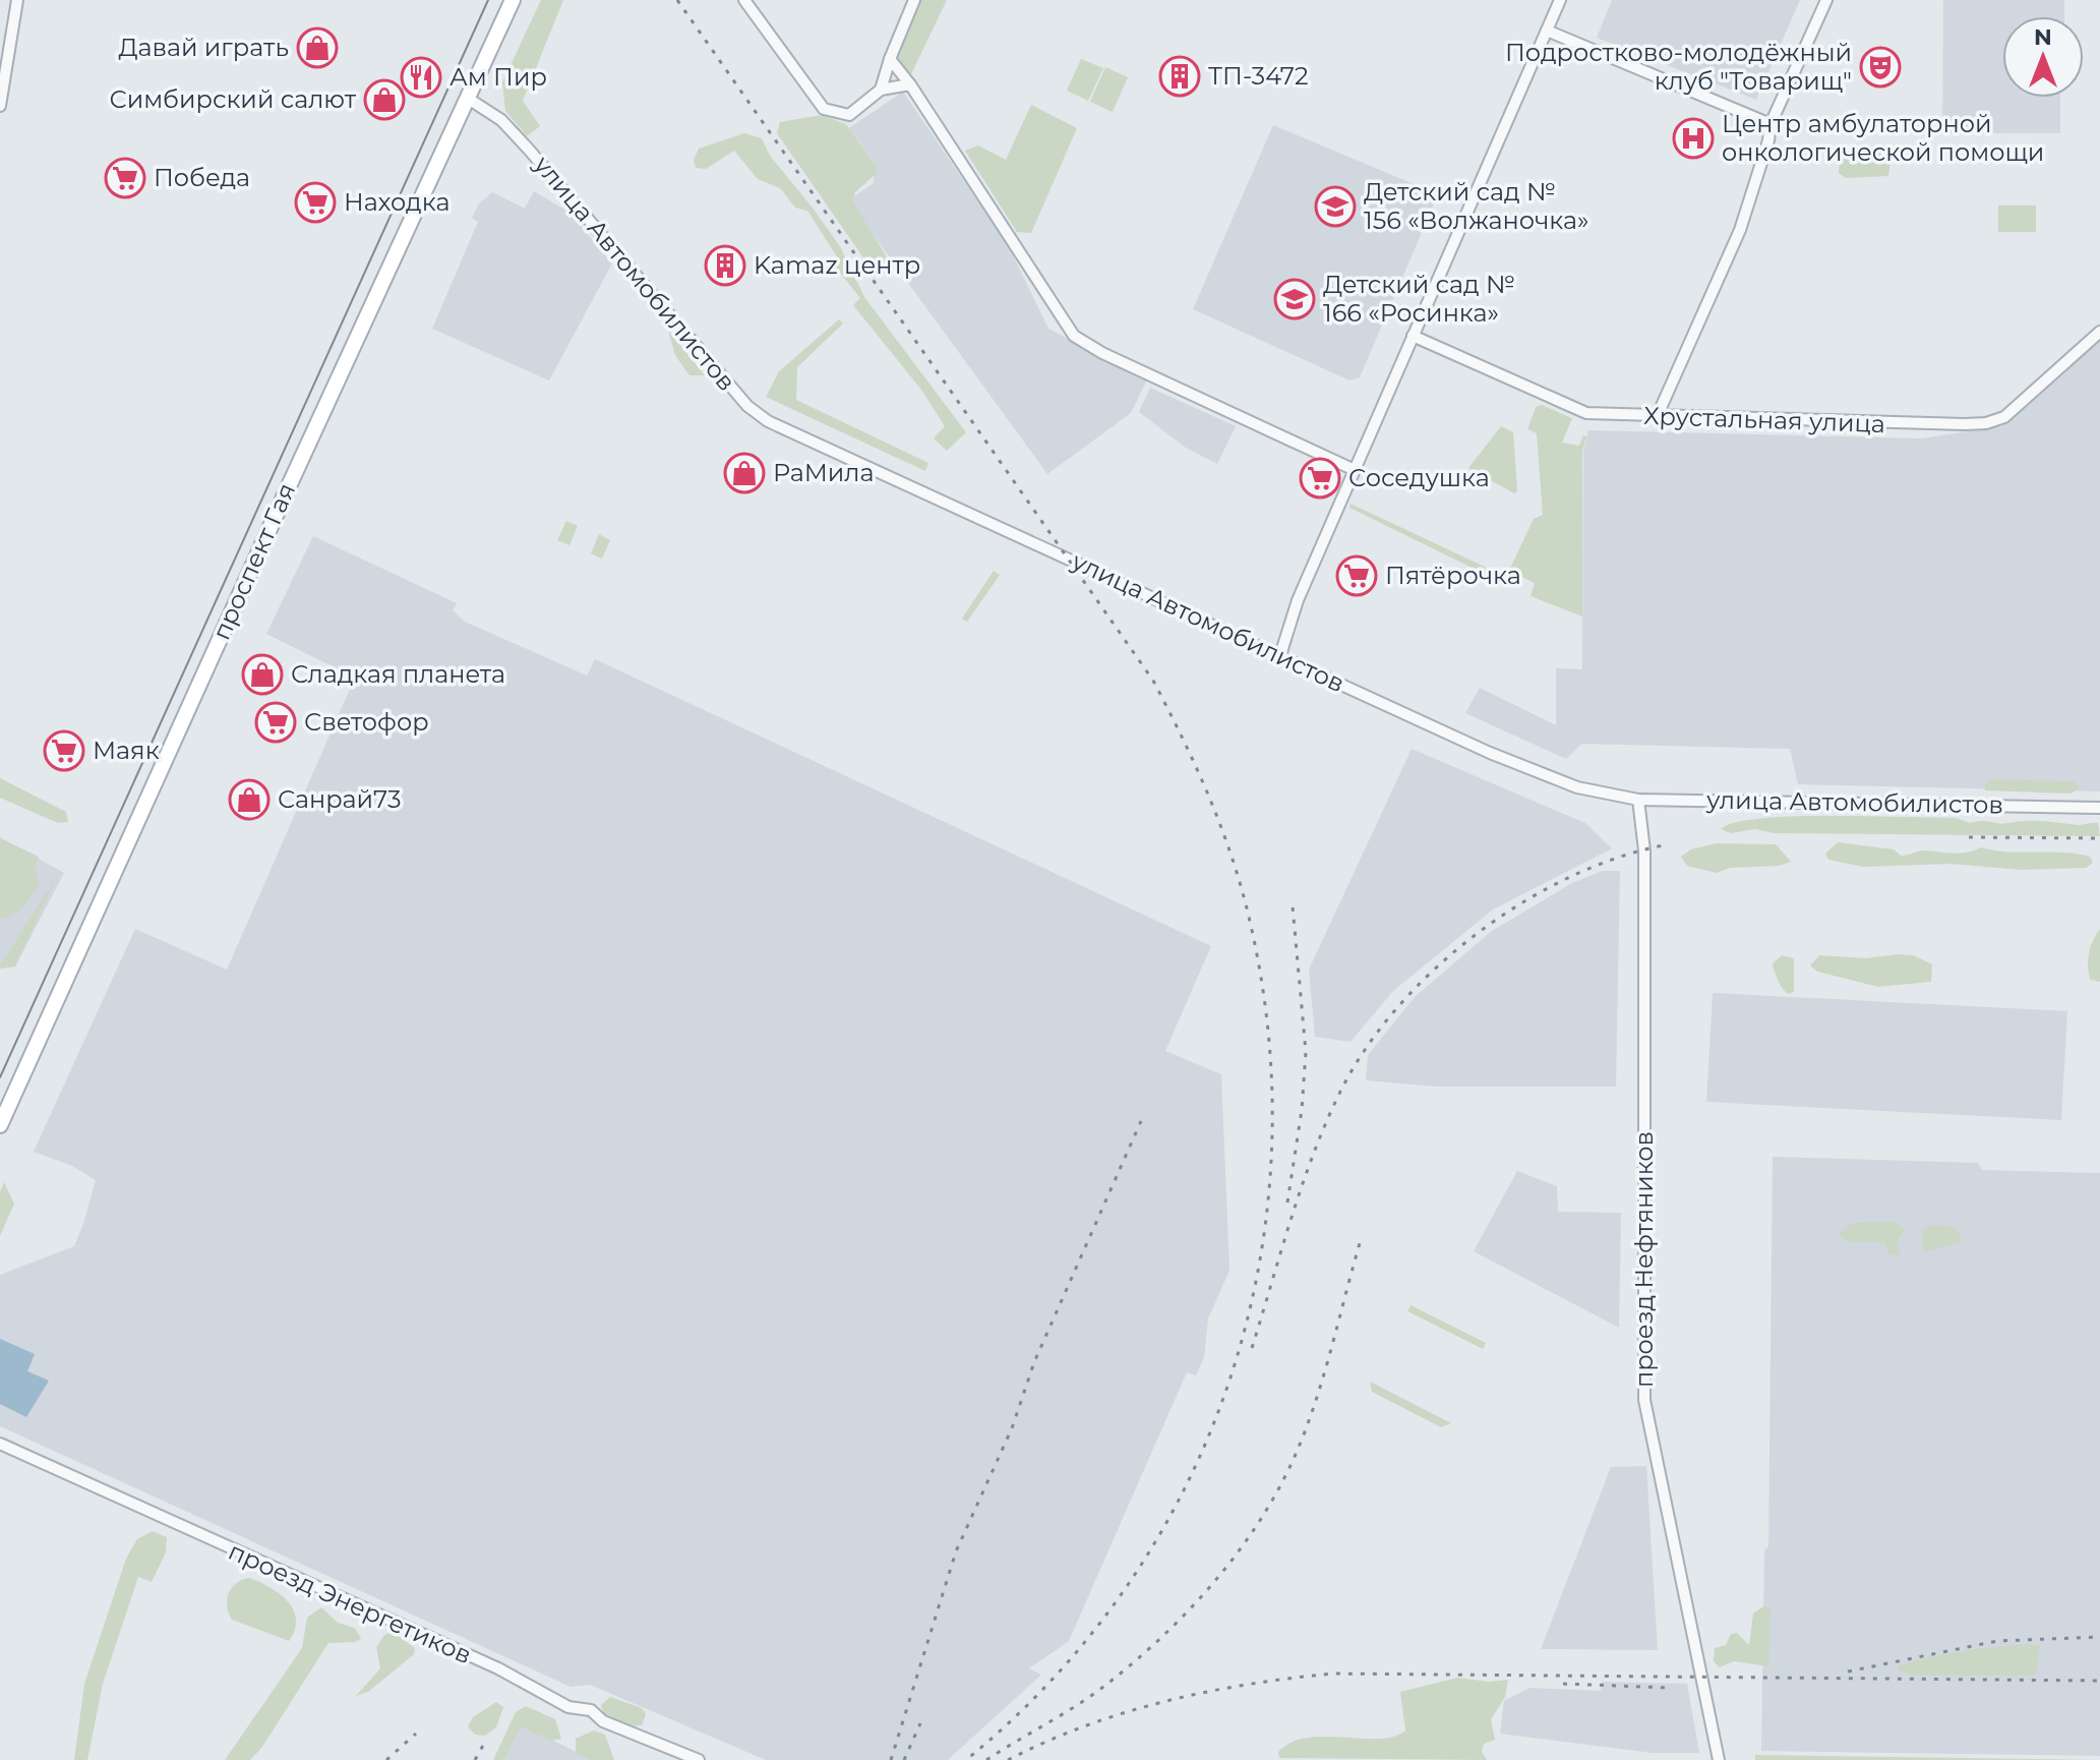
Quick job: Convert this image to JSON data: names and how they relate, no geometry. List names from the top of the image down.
{
  "streets": {
    "main road": ["проспект Гая"],
    "street": [
      "улица Автомобилистов",
      "Хрустальная улица",
      "проезд Нефтяников",
      "проезд Энергетиков"
    ]
  },
  "crossings": [
    ["улица Автомобилистов", "проспект Гая"],
    ["улица Автомобилистов", "проезд Нефтяников"]
  ],
  "places": {
    "shop": [
      "Давай играть",
      "Симбирский салют",
      "РаМила",
      "Сладкая планета",
      "Санрай73"
    ],
    "theatre": ["Подростково-молодёжный клуб \"Товарищ\""],
    "building": ["ТП-3472", "Kamaz центр"],
    "restaurant": ["Ам Пир"],
    "hospital": ["Центр амбулаторной онкологической помощи"],
    "supermarket": [
      "Победа",
      "Находка",
      "Соседушка",
      "Пятёрочка",
      "Светофор",
      "Маяк"
    ],
    "school or university": ["Детский сад № 156 «Волжаночка»", "Детский сад № 166 «Росинка»"]
  },
  "north": "top"
}
